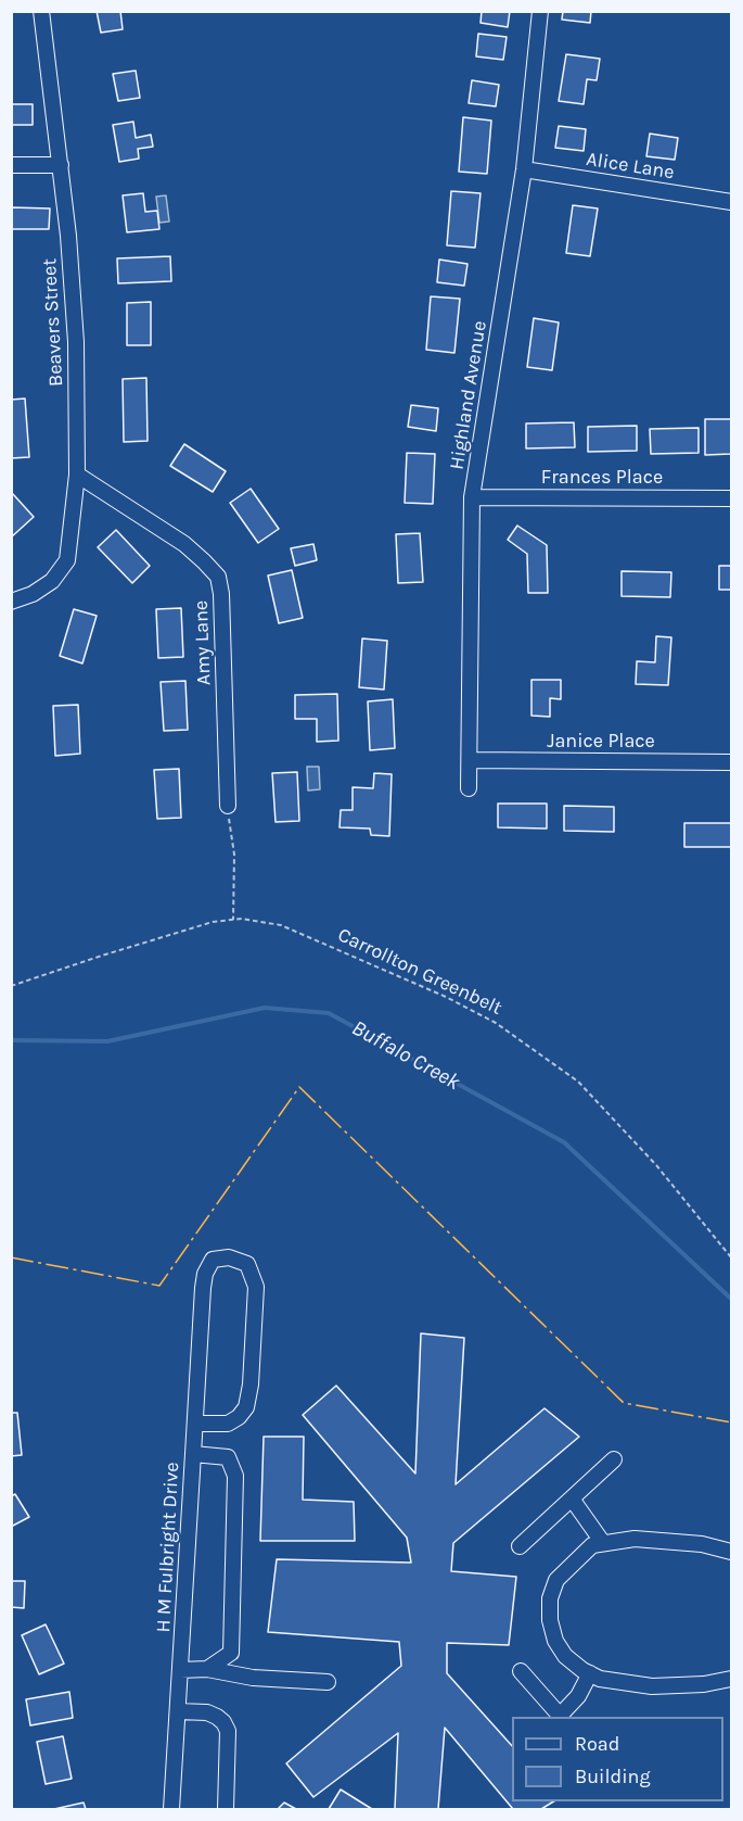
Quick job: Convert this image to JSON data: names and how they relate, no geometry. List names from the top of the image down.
{
  "streets": {
    "street": [
      "Alice Lane",
      "Beavers Street",
      "Highland Avenue",
      "Frances Place",
      "Amy Lane",
      "Janice Place",
      "H M Fulbright Drive"
    ],
    "path": ["Carrollton Greenbelt"]
  },
  "crossings": [
    ["Alice Lane", "Highland Avenue"],
    ["Beavers Street", "Amy Lane"],
    ["Highland Avenue", "Frances Place"],
    ["Highland Avenue", "Janice Place"]
  ],
  "water": ["Buffalo Creek"],
  "legend": ["Road", "Building"]
}
